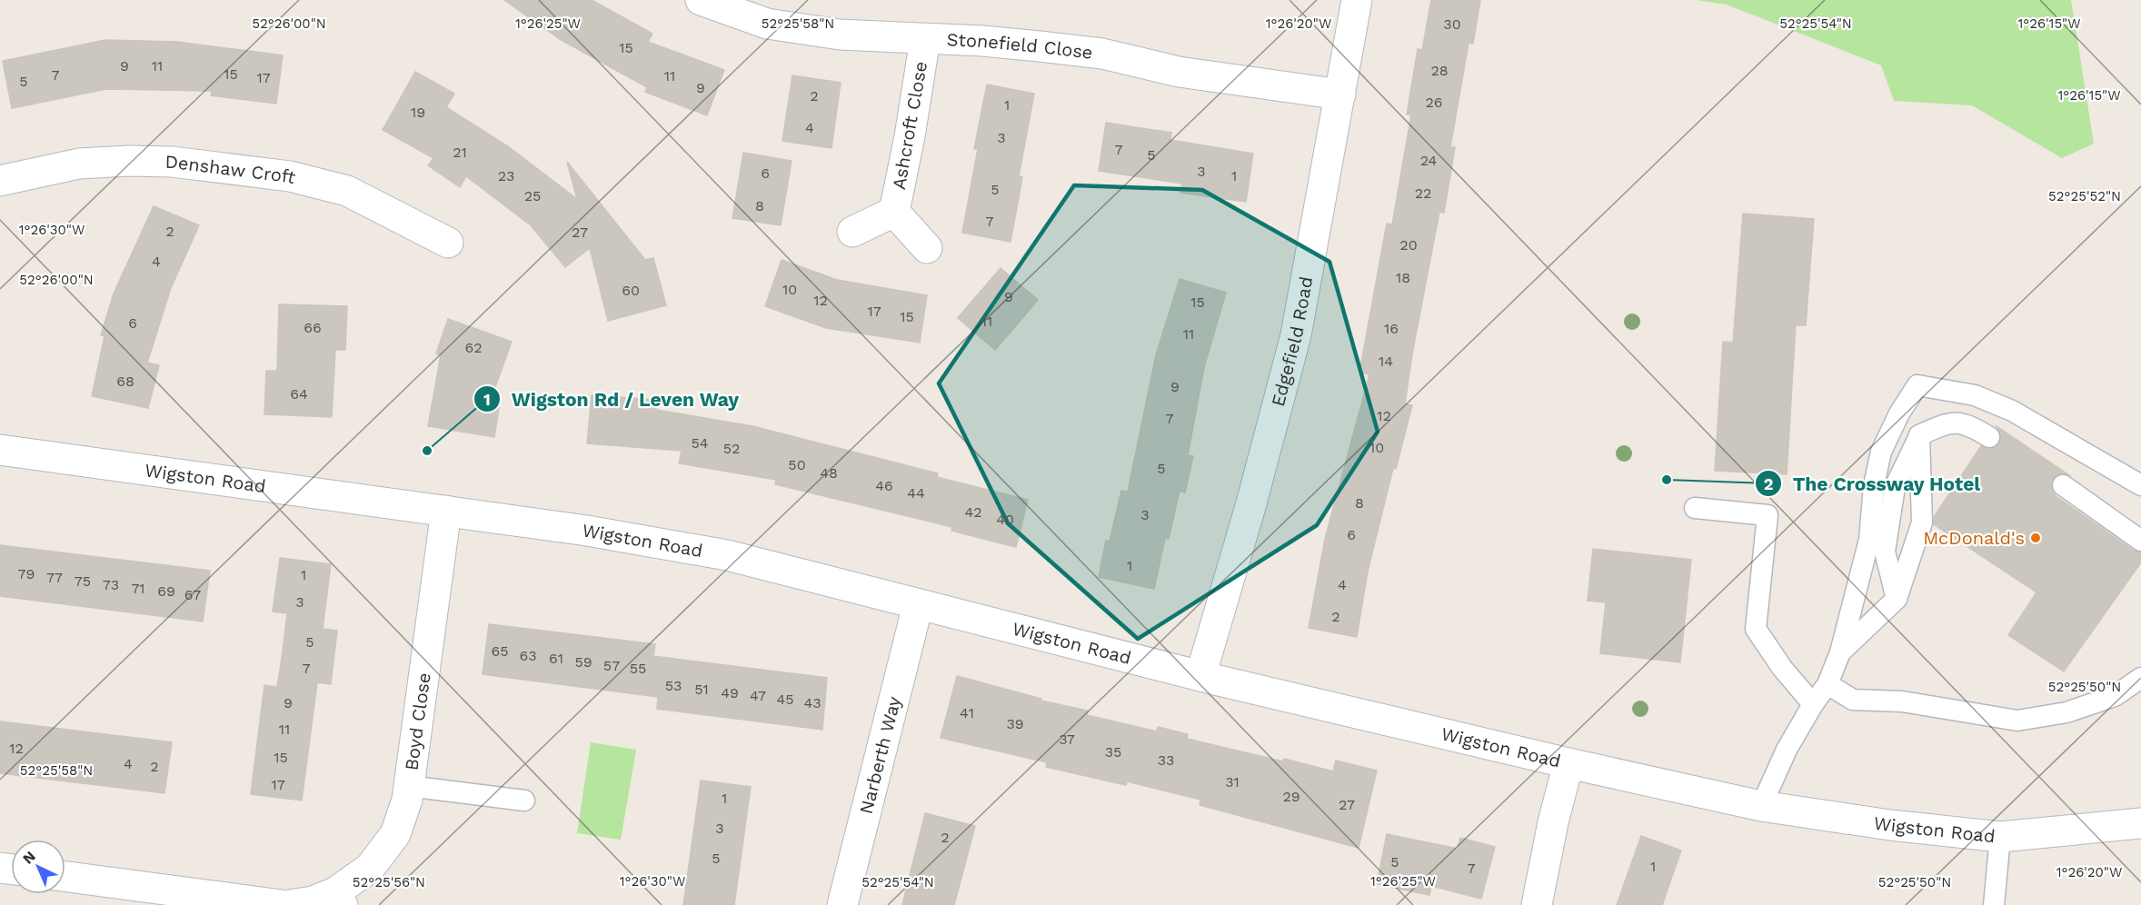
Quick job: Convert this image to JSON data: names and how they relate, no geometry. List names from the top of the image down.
{
  "streets": {
    "street": [
      "Stonefield Close",
      "Ashcroft Close",
      "Denshaw Croft",
      "Edgefield Road",
      "Wigston Road",
      "Boyd Close",
      "Narberth Way"
    ]
  },
  "crossings": [
    ["Stonefield Close", "Ashcroft Close"],
    ["Stonefield Close", "Edgefield Road"],
    ["Edgefield Road", "Wigston Road"],
    ["Wigston Road", "Boyd Close"],
    ["Wigston Road", "Narberth Way"]
  ],
  "places": ["Wigston Rd / Leven Way", "The Crossway Hotel", "McDonald's"],
  "house_numbers": [
    "30",
    "15",
    "9",
    "11",
    "28",
    "15",
    "7",
    "11",
    "17",
    "5",
    "9",
    "2",
    "26",
    "1",
    "19",
    "4",
    "3",
    "7",
    "21",
    "5",
    "24",
    "3",
    "6",
    "23",
    "1",
    "5",
    "22",
    "25",
    "8",
    "7",
    "2",
    "27",
    "20",
    "4",
    "18",
    "10",
    "60",
    "9",
    "12",
    "15",
    "17",
    "15",
    "11",
    "6",
    "66",
    "16",
    "11",
    "62",
    "14",
    "68",
    "9",
    "64",
    "12",
    "7",
    "54",
    "10",
    "52",
    "50",
    "5",
    "48",
    "46",
    "44",
    "8",
    "42",
    "3",
    "40",
    "6",
    "1",
    "79",
    "1",
    "77",
    "75",
    "73",
    "4",
    "71",
    "69",
    "67",
    "3",
    "2",
    "5",
    "65",
    "63",
    "61",
    "59",
    "57",
    "7",
    "55",
    "53",
    "51",
    "49",
    "47",
    "45",
    "9",
    "43",
    "41",
    "39",
    "11",
    "37",
    "12",
    "35",
    "15",
    "33",
    "4",
    "2",
    "31",
    "17",
    "29",
    "1",
    "27",
    "3",
    "2",
    "5",
    "5",
    "1",
    "7"
  ],
  "north": "top left",
  "coordinates": [
    "52°26'00\"N",
    "52°25'58\"N",
    "52°25'54\"N",
    "1°26'15\"W",
    "1°26'25\"W",
    "1°26'20\"W",
    "52°25'52\"N",
    "1°26'30\"W",
    "52°25'50\"N",
    "52°25'56\"N"
  ]
}
